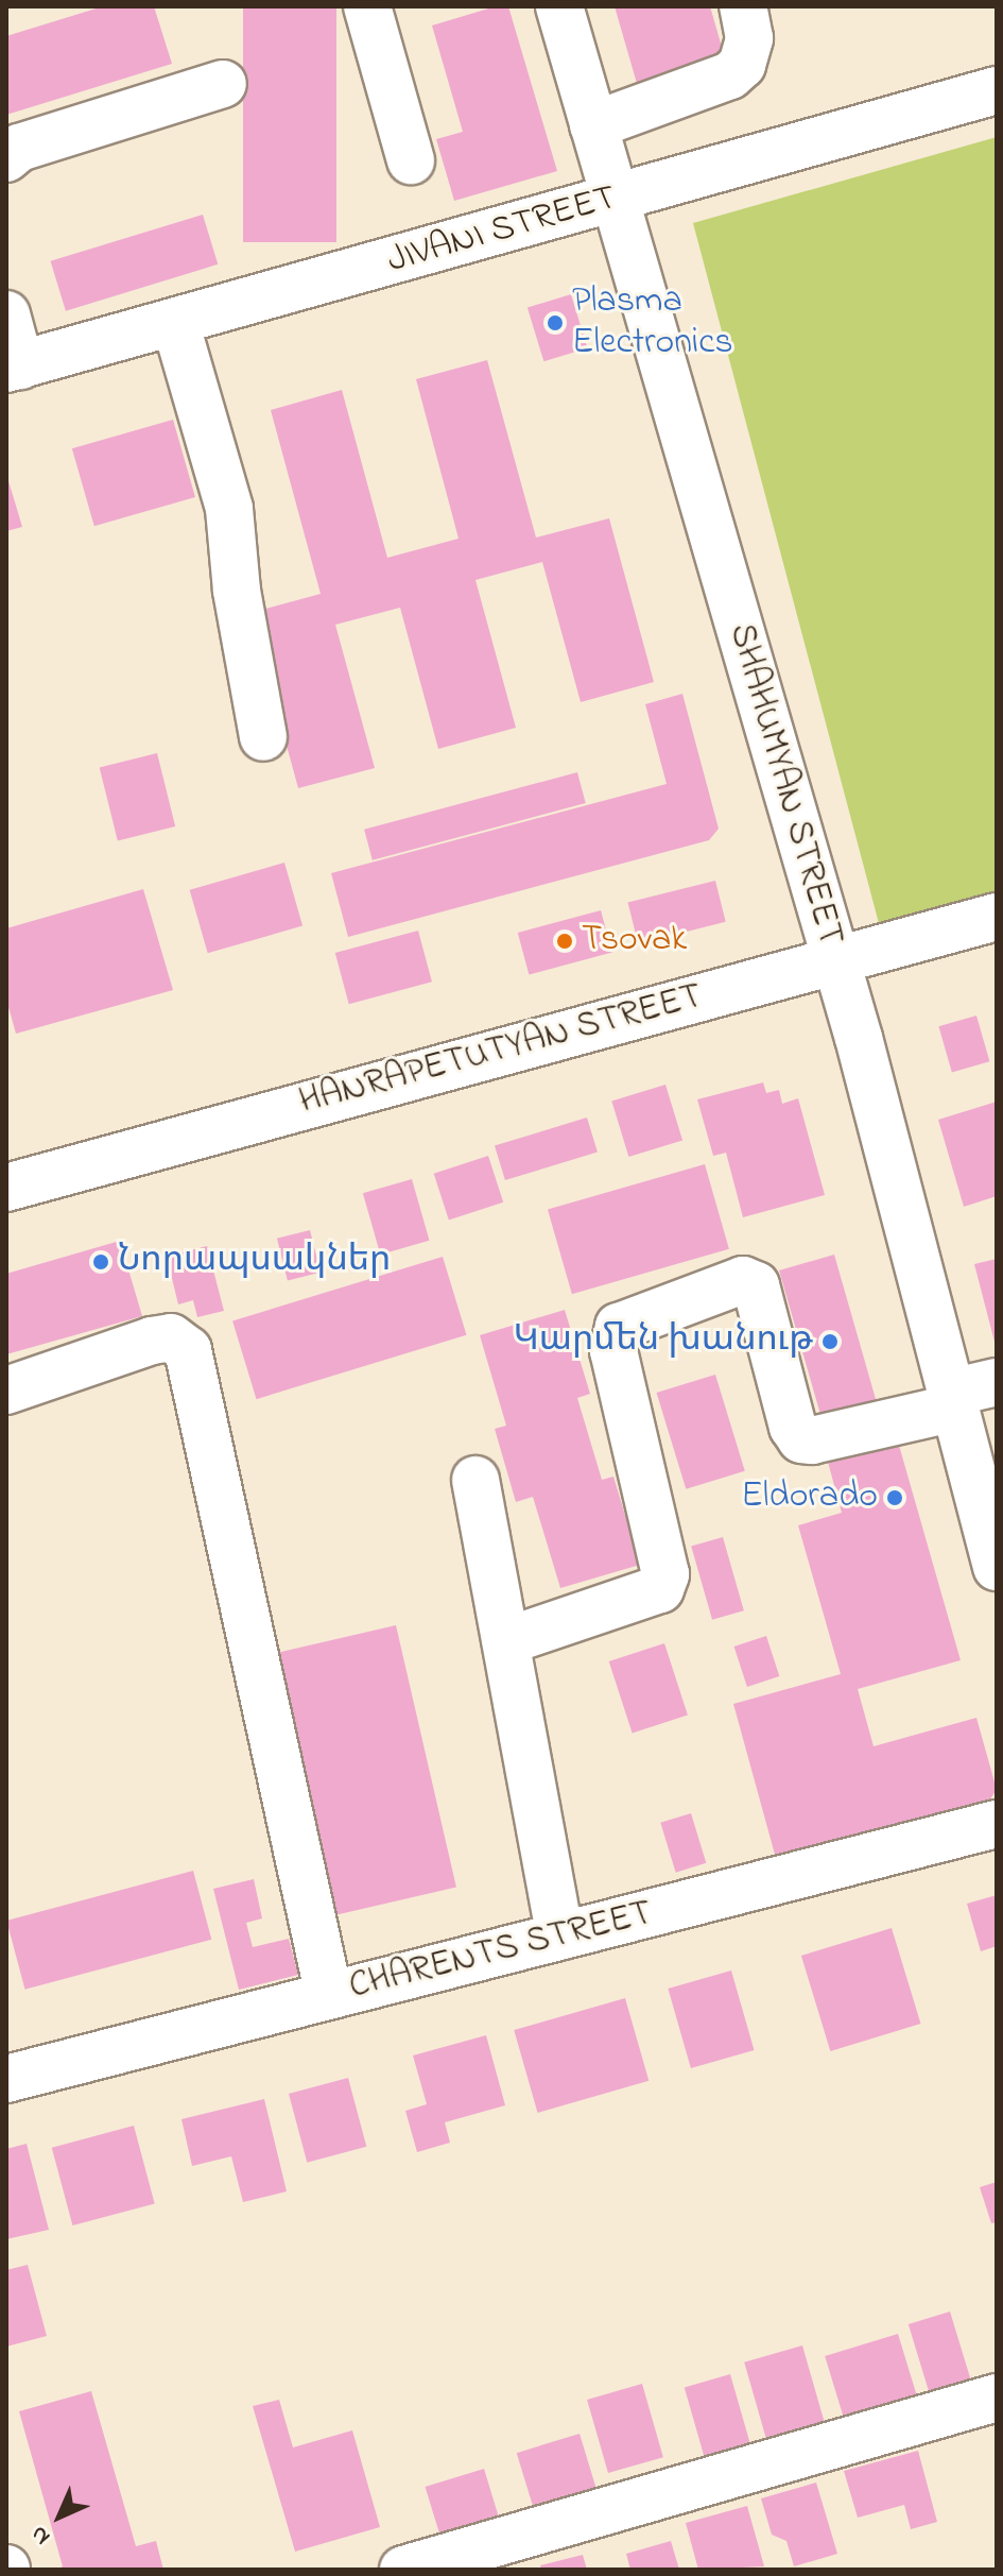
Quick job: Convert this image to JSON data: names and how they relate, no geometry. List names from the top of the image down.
{
  "streets": {
    "street": [
      "JIVANI STREET",
      "SHAHUMYAN STREET",
      "HANRAPETUTYAN STREET",
      "CHARENTS STREET"
    ]
  },
  "crossings": [
    ["JIVANI STREET", "SHAHUMYAN STREET"],
    ["SHAHUMYAN STREET", "HANRAPETUTYAN STREET"]
  ],
  "places": [
    "Plasma Electronics",
    "Tsovak",
    "Նորապսակներ",
    "Կարմեն խանութ",
    "Eldorado"
  ],
  "north": "bottom left"
}
